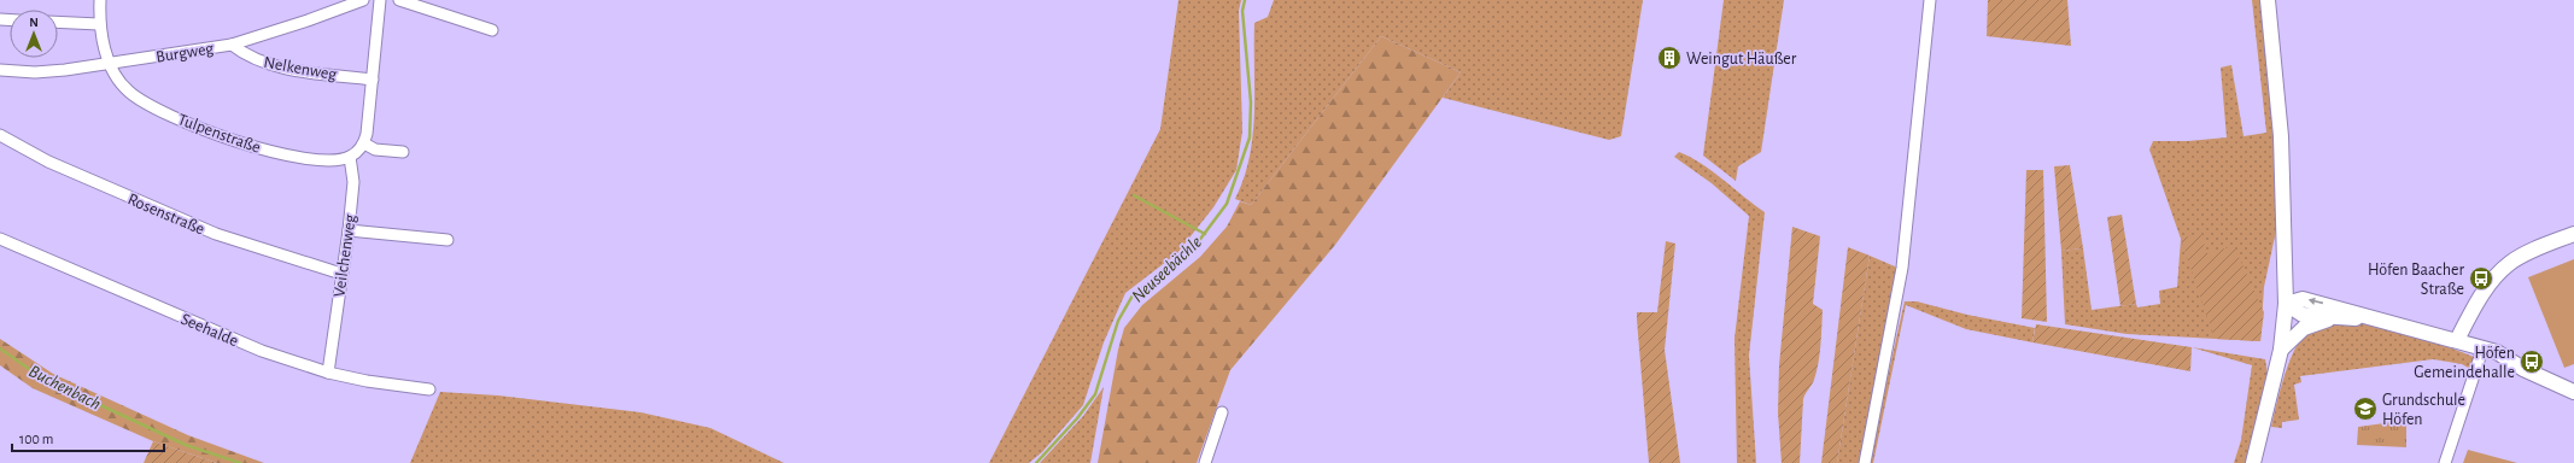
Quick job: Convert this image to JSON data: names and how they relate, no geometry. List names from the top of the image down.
{
  "streets": {
    "street": [
      "Burgweg",
      "Nelkenweg",
      "Tulpenstraße",
      "Rosenstraße",
      "Veilchenweg",
      "Seehalde"
    ]
  },
  "crossings": [
    ["Burgweg", "Nelkenweg"],
    ["Burgweg", "Tulpenstraße"],
    ["Tulpenstraße", "Veilchenweg"],
    ["Rosenstraße", "Veilchenweg"],
    ["Veilchenweg", "Seehalde"]
  ],
  "water": ["Neuseebächle", "Buchenbach"],
  "places": {
    "building": ["Weingut Häußer"],
    "bus stop": ["Höfen Baacher Straße", "Höfen Gemeindehalle"],
    "school or university": ["Grundschule Höfen"]
  },
  "scale_bar": "100 m",
  "north": "top"
}
